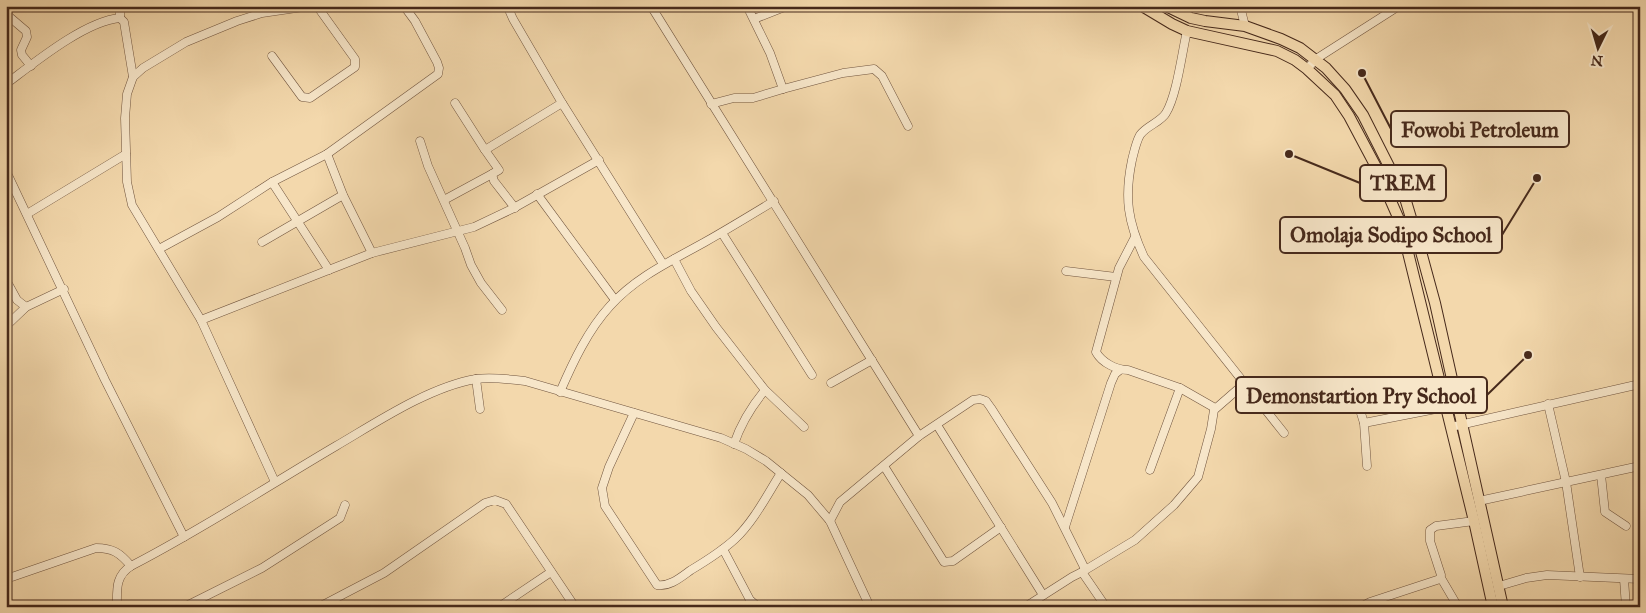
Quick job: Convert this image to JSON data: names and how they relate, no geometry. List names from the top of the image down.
{
  "places": [
    "Fowobi Petroleum",
    "TREM",
    "Omolaja Sodipo School",
    "Demonstartion Pry School"
  ],
  "north": "bottom"
}
